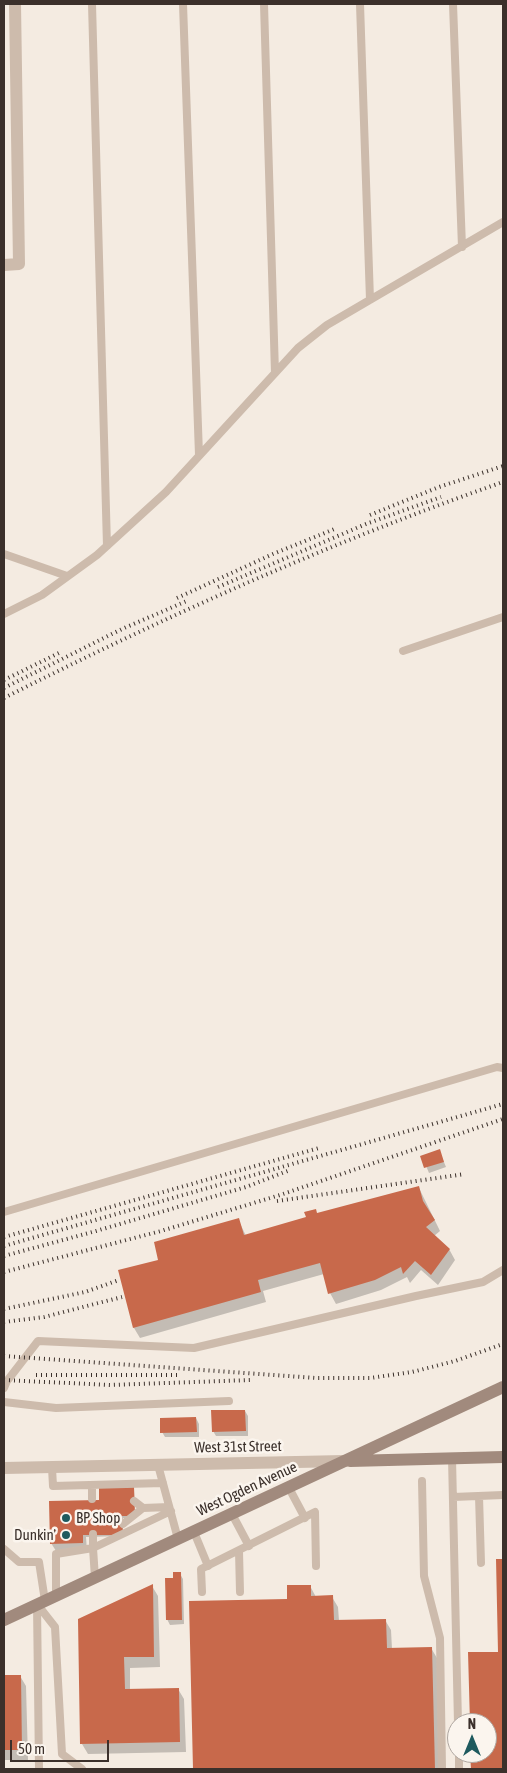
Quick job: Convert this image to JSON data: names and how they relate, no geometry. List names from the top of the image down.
{
  "streets": {
    "main road": ["West 31st Street", "West Ogden Avenue"]
  },
  "crossings": [
    ["West 31st Street", "West Ogden Avenue"]
  ],
  "places": ["BP Shop", "Dunkin'"],
  "scale_bar": "50 m",
  "north": "top"
}
